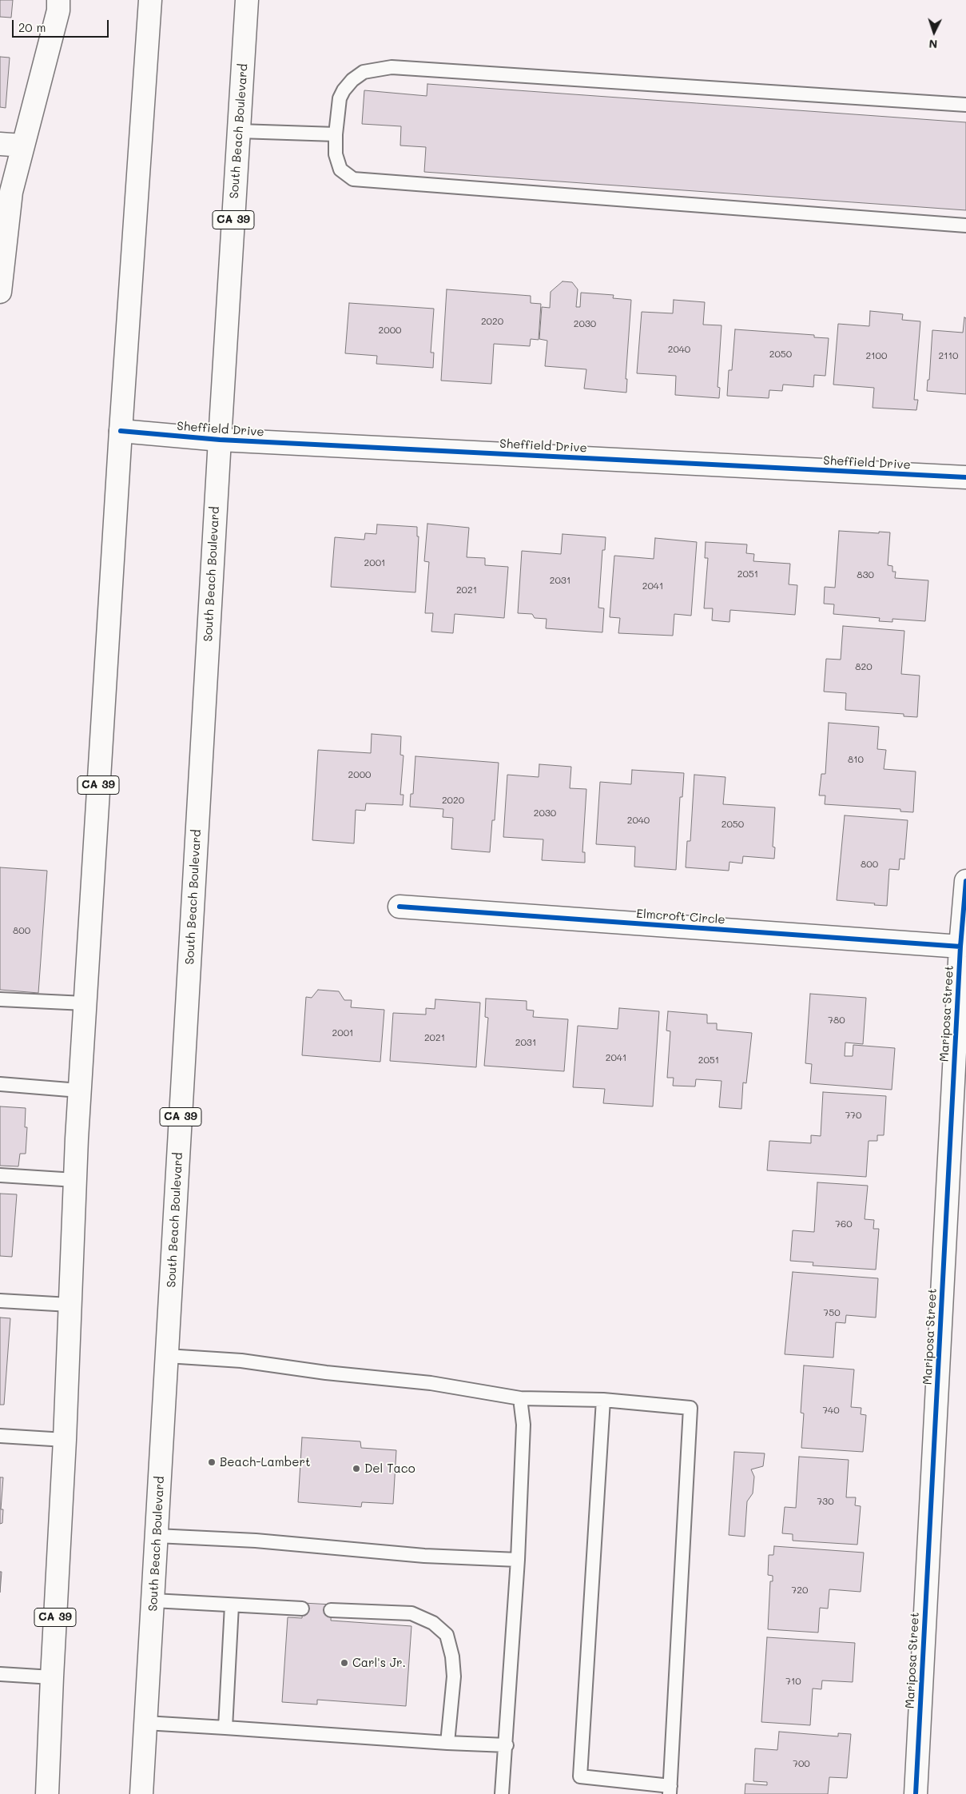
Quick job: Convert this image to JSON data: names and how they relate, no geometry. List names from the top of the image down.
{
  "streets": {
    "main road": [
      "South Beach Boulevard",
      "CA 39",
      "Sheffield Drive",
      "Elmcroft Circle",
      "Mariposa Street"
    ]
  },
  "crossings": [
    ["South Beach Boulevard", "Sheffield Drive"],
    ["CA 39", "Sheffield Drive"],
    ["Elmcroft Circle", "Mariposa Street"]
  ],
  "places": ["Beach-Lambert", "Del Taco", "Carl's Jr."],
  "house_numbers": [
    "2020",
    "2030",
    "2000",
    "2040",
    "2050",
    "2100",
    "2110",
    "2001",
    "2051",
    "830",
    "2031",
    "2041",
    "2021",
    "820",
    "810",
    "2000",
    "2020",
    "2030",
    "2040",
    "2050",
    "800",
    "800",
    "780",
    "2001",
    "2021",
    "2031",
    "2041",
    "2051",
    "770",
    "760",
    "750",
    "740",
    "730",
    "720",
    "710",
    "700"
  ],
  "scale_bar": "20 m",
  "north": "bottom"
}
